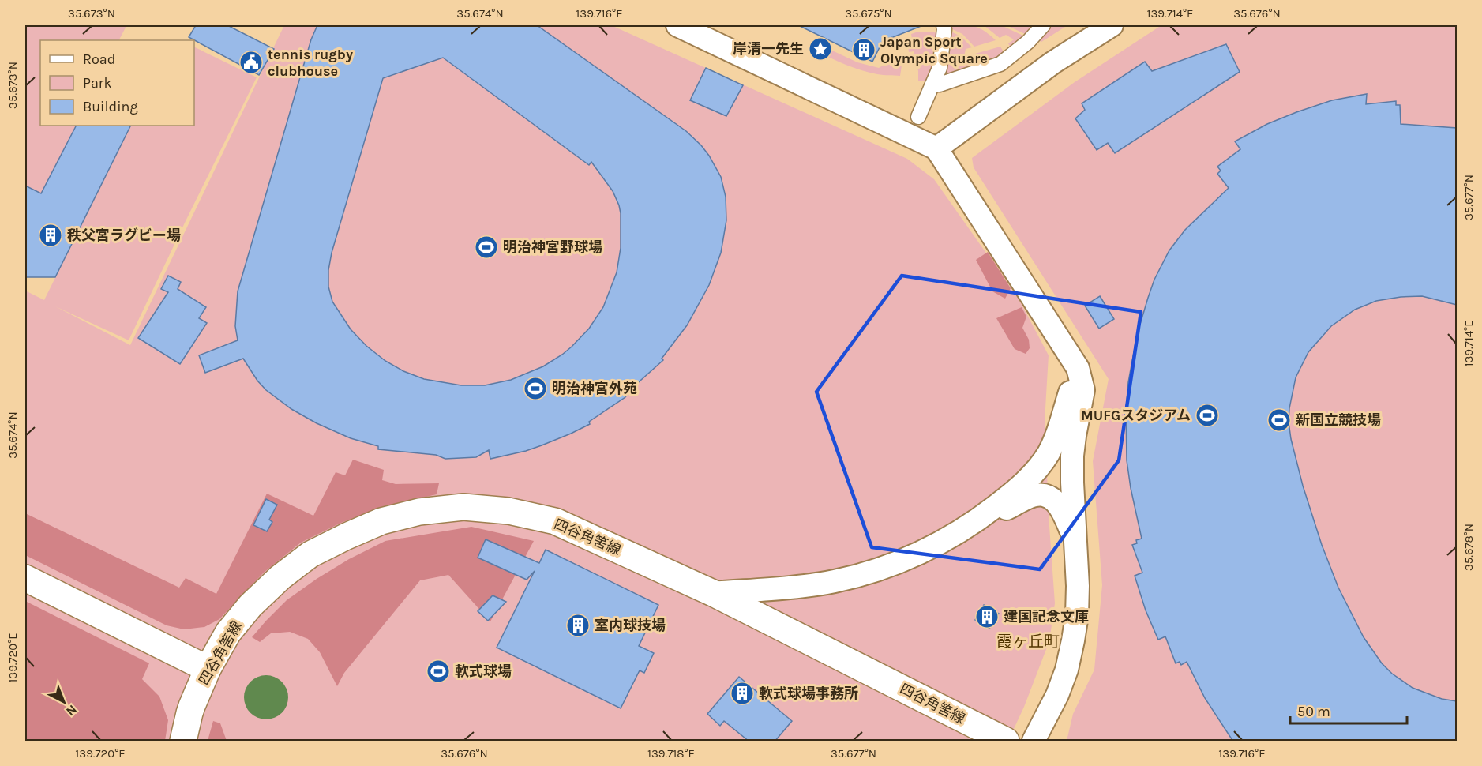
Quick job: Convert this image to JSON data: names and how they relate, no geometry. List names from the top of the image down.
{
  "streets": {
    "main road": ["四谷角筈線"]
  },
  "districts": ["霞ヶ丘町"],
  "places": {
    "place": ["岸清一先生"],
    "building": [
      "Japan Sport Olympic Square",
      "秩父宮ラグビー場",
      "建国記念文庫",
      "室内球技場",
      "軟式球場事務所"
    ],
    "public building": ["tennis rugby clubhouse"],
    "sports": [
      "明治神宮野球場",
      "明治神宮外苑",
      "MUFGスタジアム",
      "新国立競技場",
      "軟式球場"
    ]
  },
  "legend": ["Road", "Park", "Building"],
  "scale_bar": "50 m",
  "north": "bottom right",
  "coordinates": [
    "35.673°N",
    "35.674°N",
    "139.716°E",
    "35.675°N",
    "139.714°E",
    "35.676°N",
    "35.677°N",
    "35.678°N",
    "139.720°E",
    "139.718°E"
  ]
}
